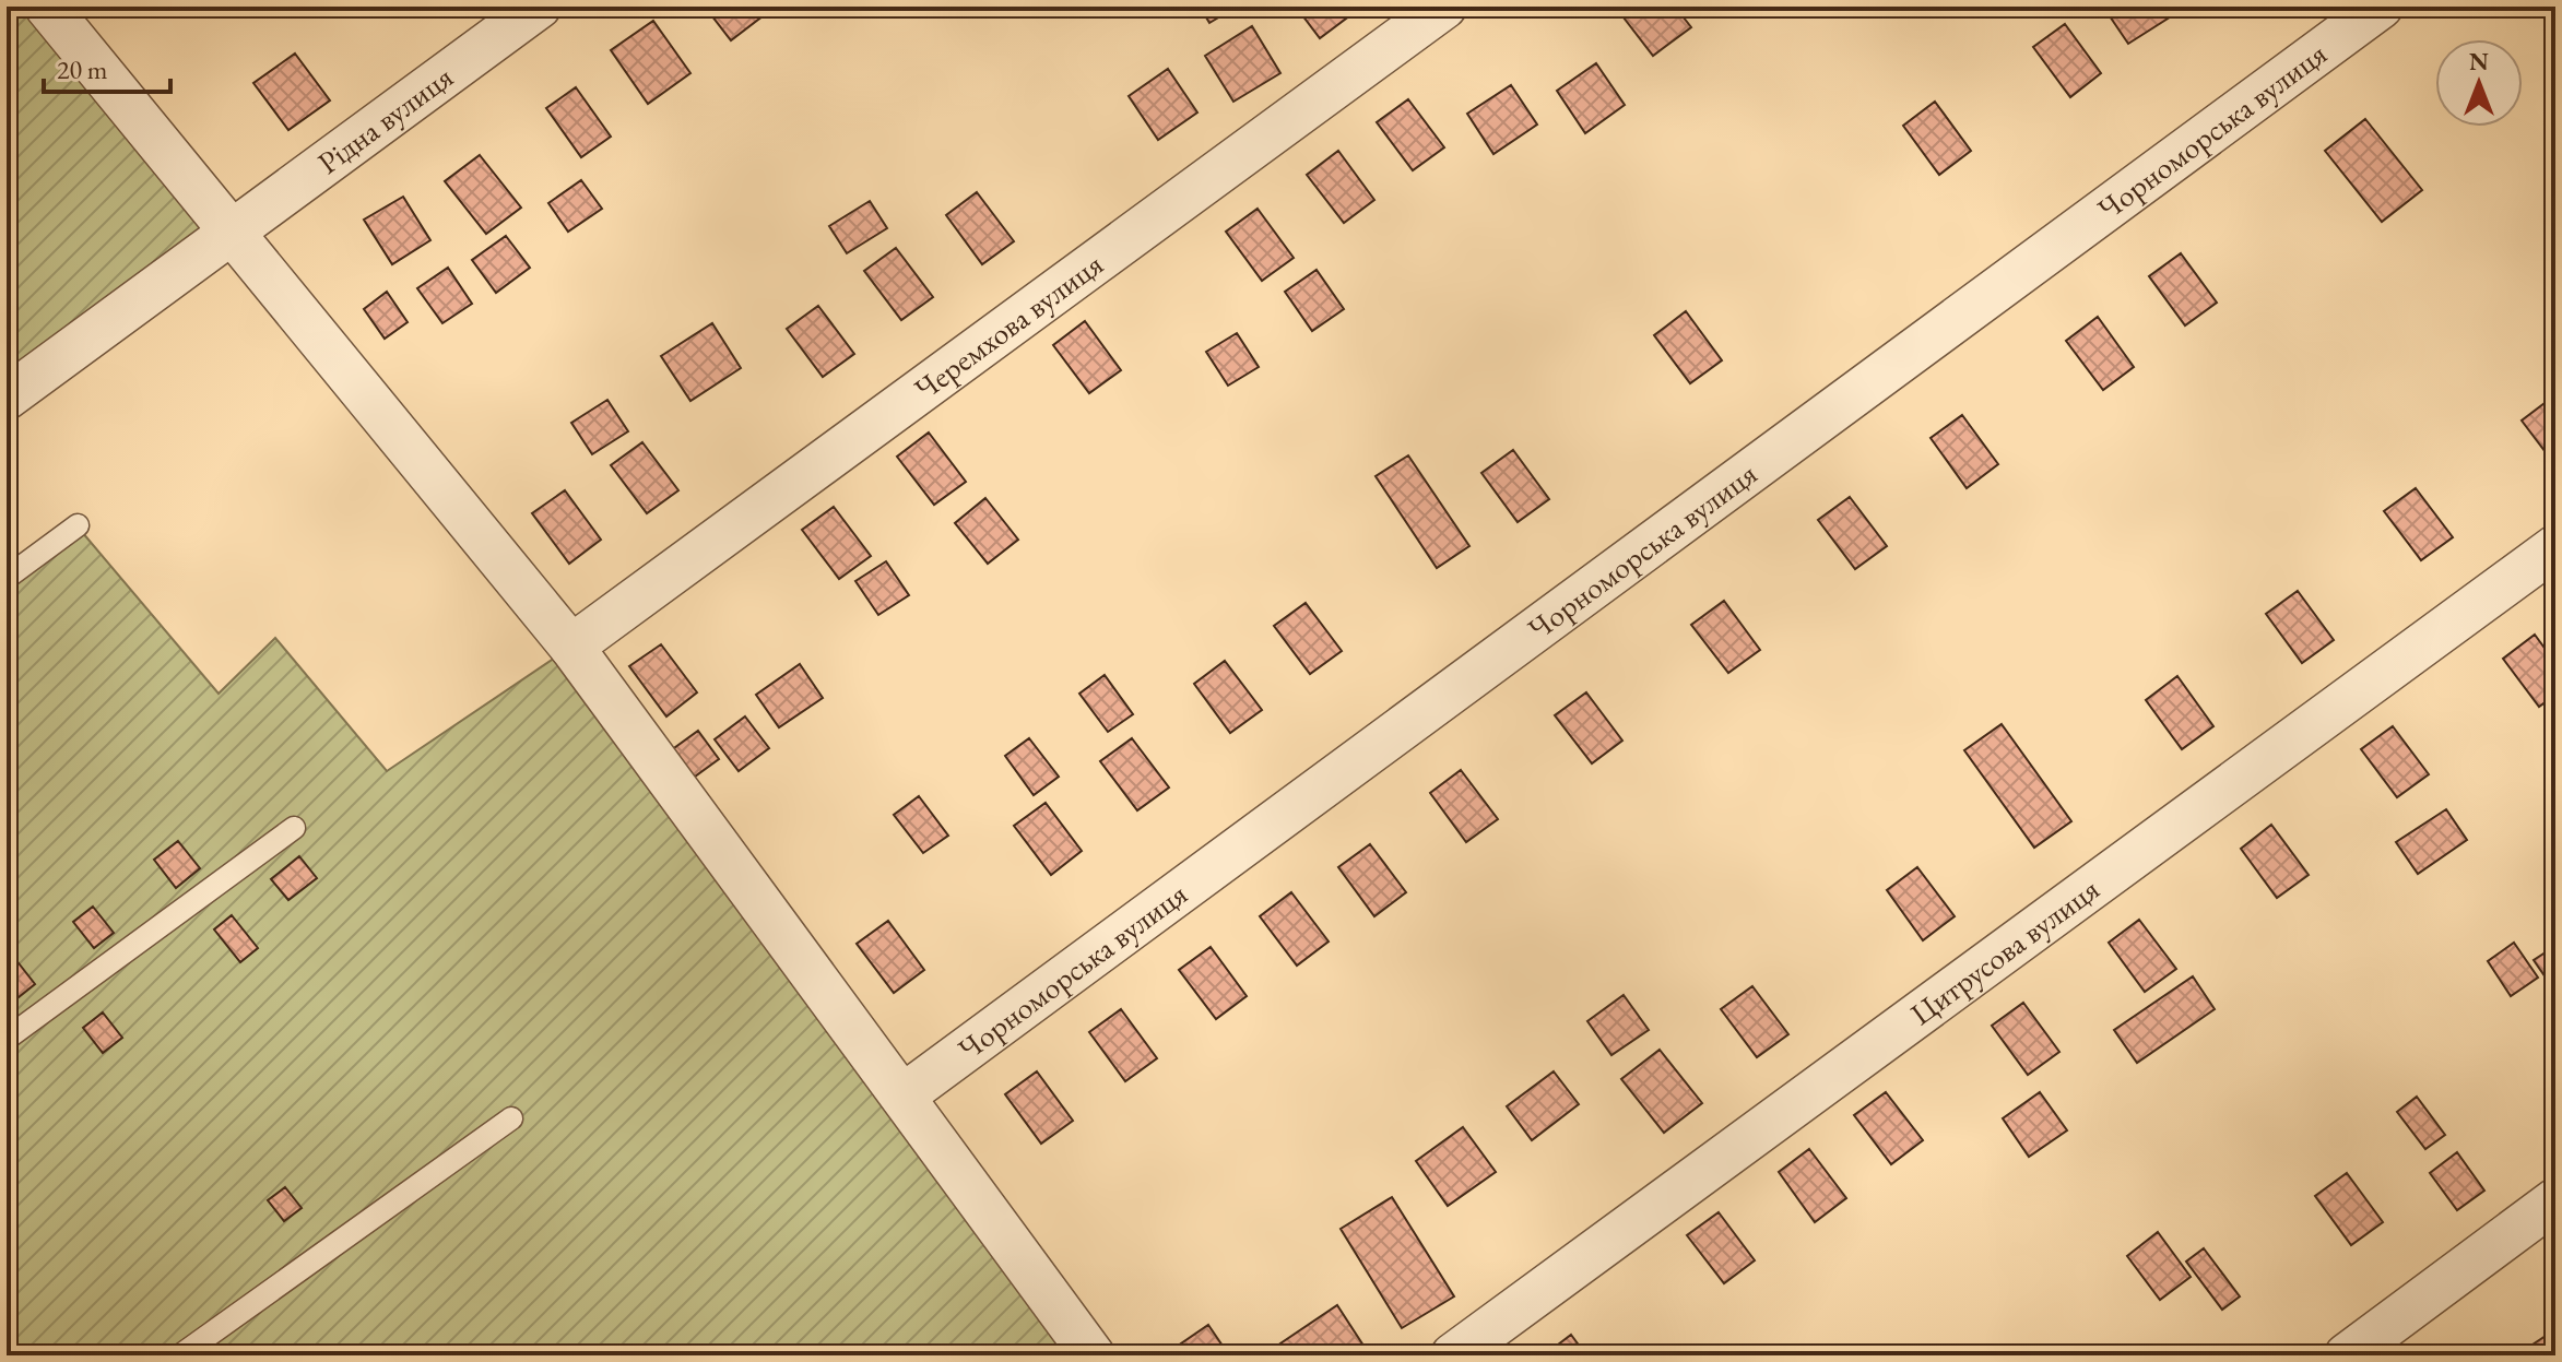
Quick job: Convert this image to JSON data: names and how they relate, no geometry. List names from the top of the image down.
{
  "streets": {
    "street": [
      "Рідна вулиця",
      "Чорноморська вулиця",
      "Черемхова вулиця",
      "Цитрусова вулиця"
    ]
  },
  "scale_bar": "20 m",
  "north": "top"
}
